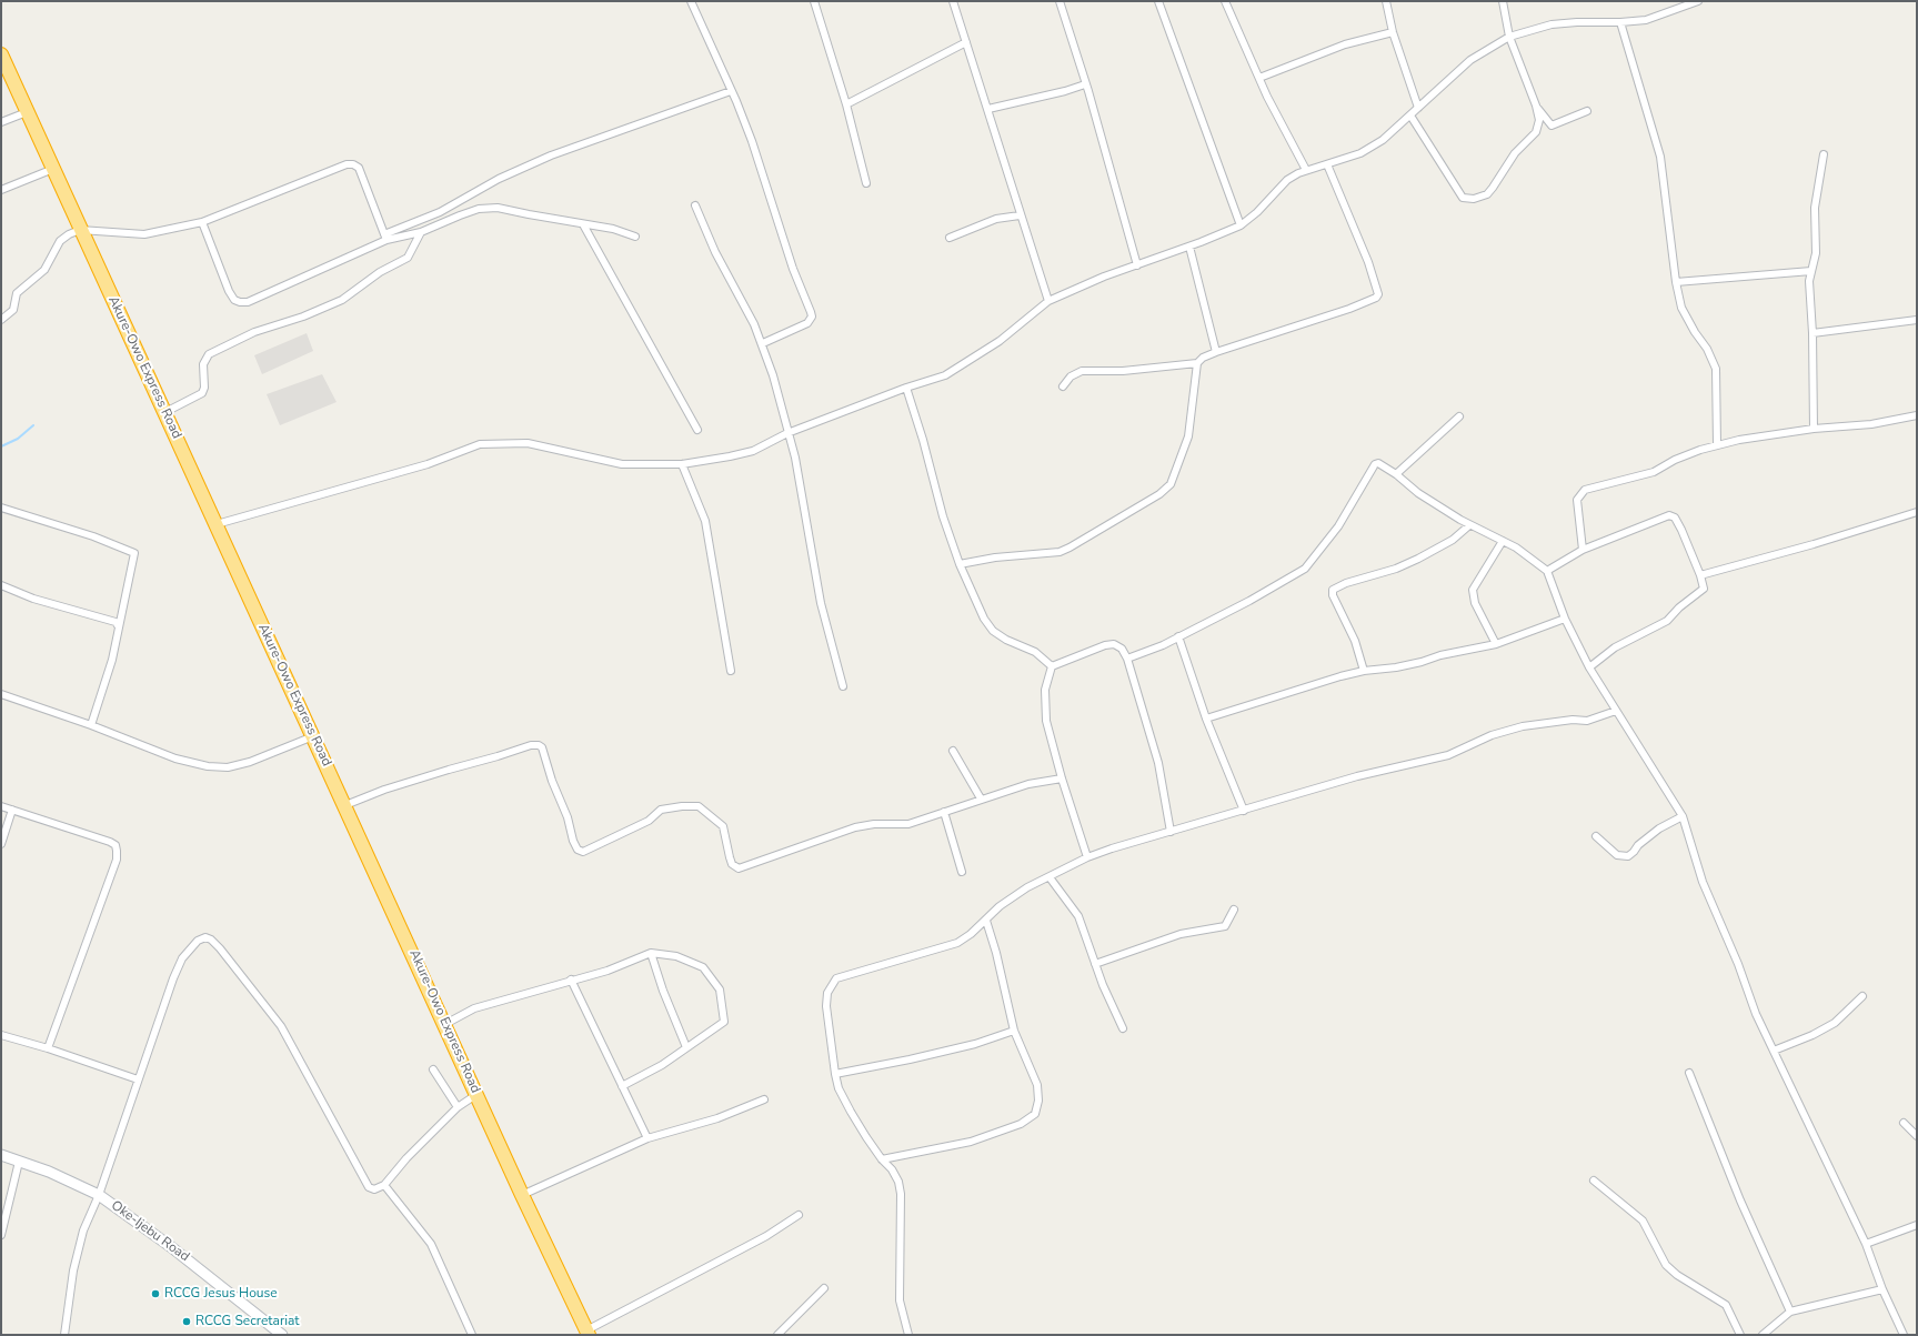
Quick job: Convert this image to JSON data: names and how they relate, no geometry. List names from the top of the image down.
{
  "streets": {
    "highway": ["Akure-Owo Express Road"],
    "main road": ["Oke-Ijebu Road"]
  },
  "places": ["RCCG Jesus House", "RCCG Secretariat"]
}
